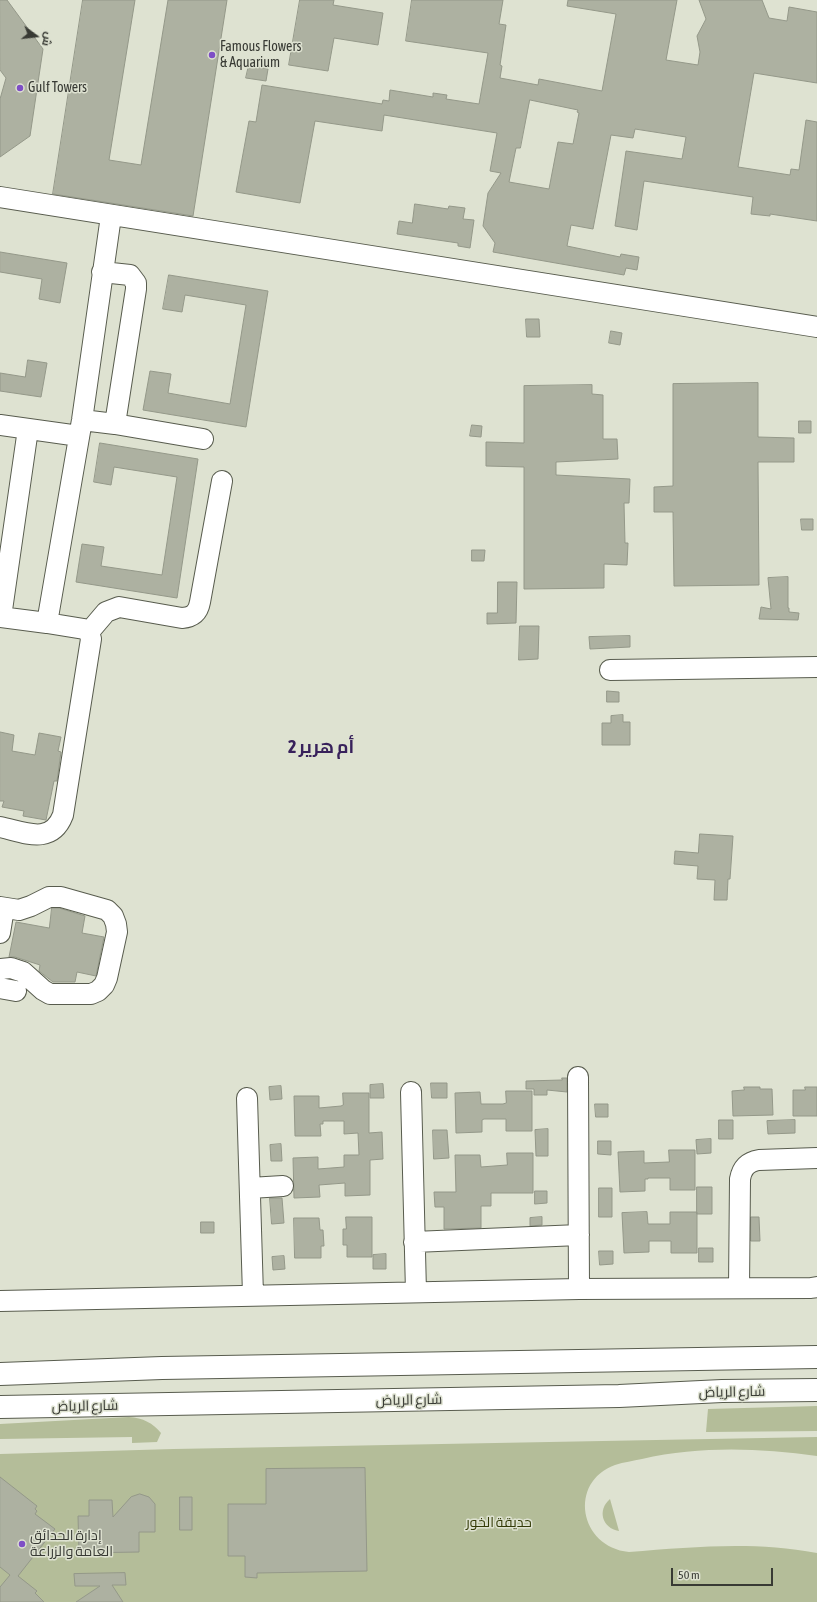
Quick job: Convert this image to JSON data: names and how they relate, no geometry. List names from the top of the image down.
{
  "streets": {
    "main road": ["شارع الرياض"]
  },
  "districts": ["أم هرير 2"],
  "parks": ["حديقة الخور"],
  "places": ["Famous Flowers & Aquarium", "Gulf Towers", "إدارة الحدائق العامة والزراعة"],
  "scale_bar": "50 m",
  "north": "right"
}
